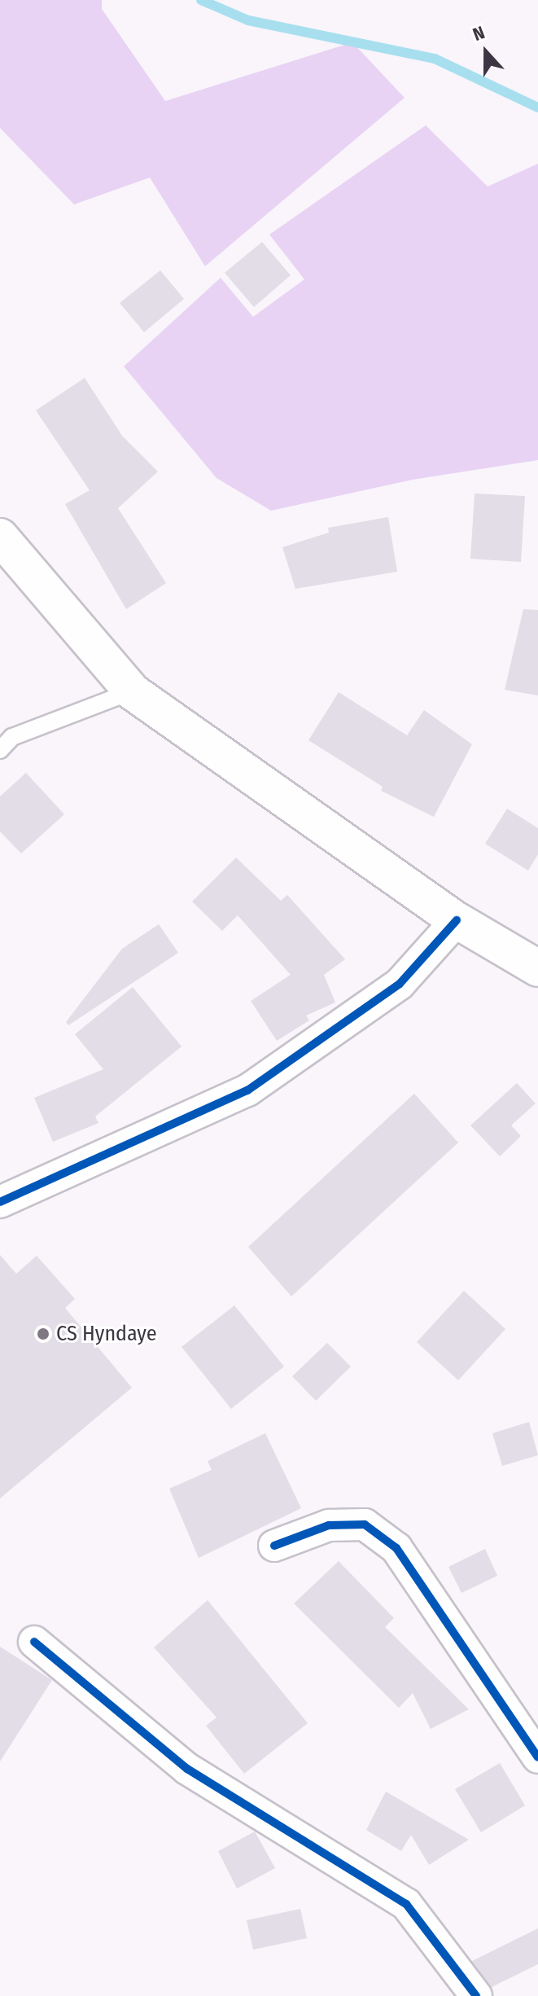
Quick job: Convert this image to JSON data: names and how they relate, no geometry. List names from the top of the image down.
{
  "places": ["CS Hyndaye"],
  "north": "top"
}
